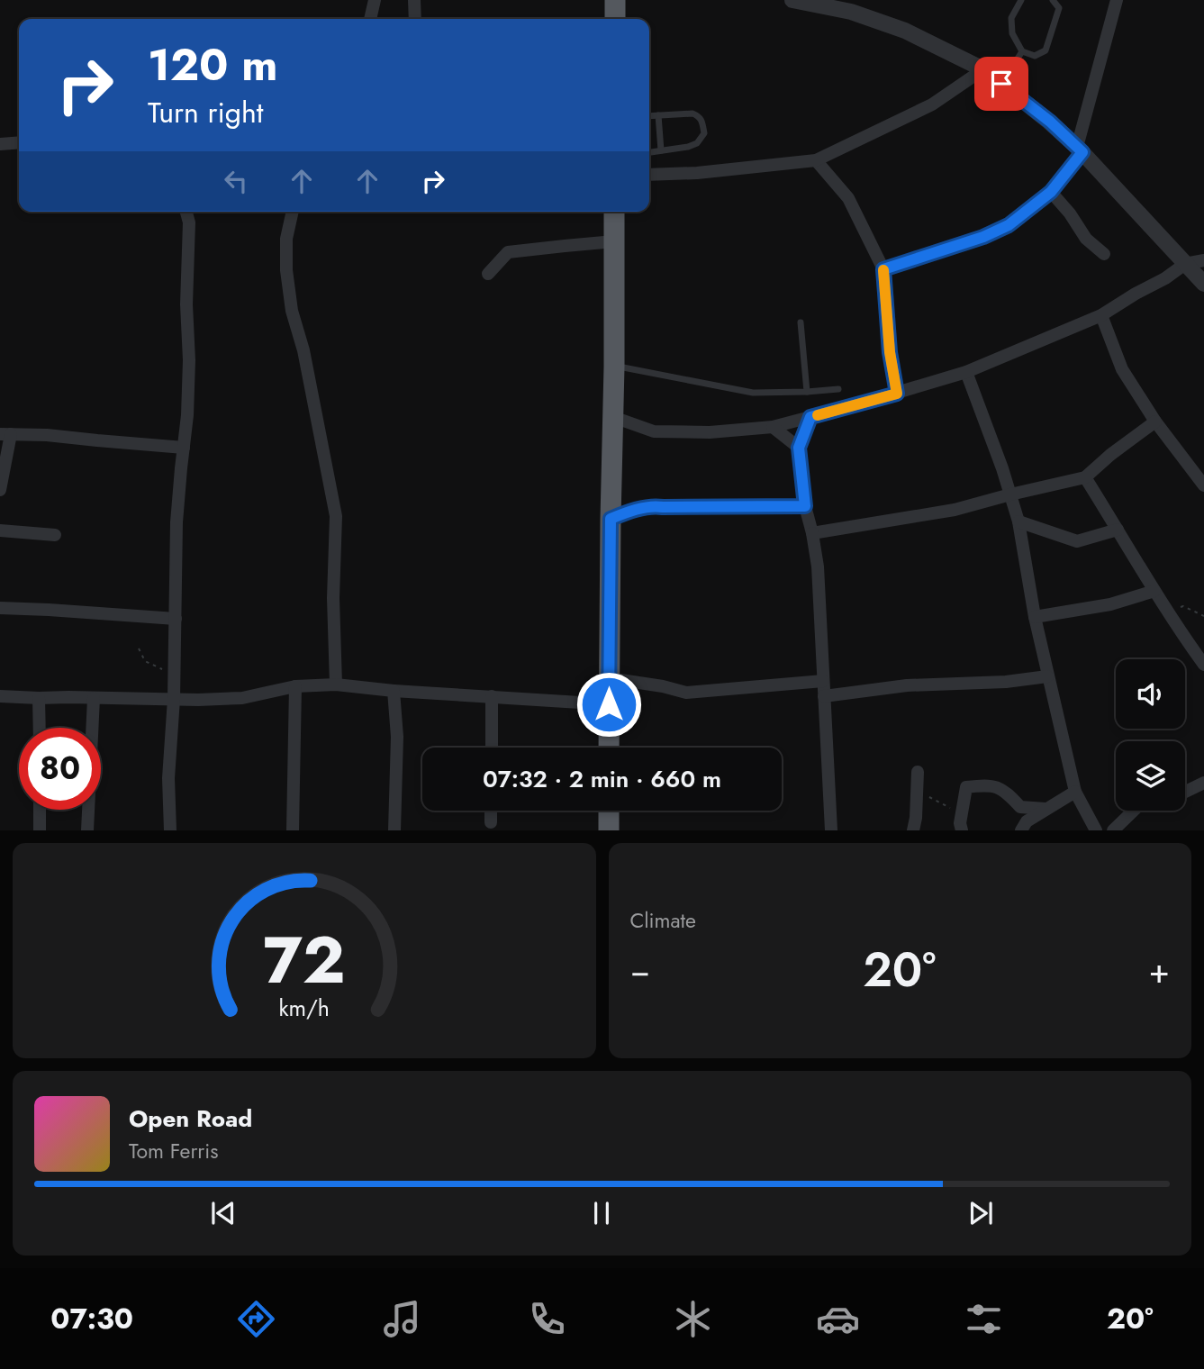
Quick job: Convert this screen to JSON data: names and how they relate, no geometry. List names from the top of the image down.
{
  "page": {
    "turn": ["120 m", "Turn right"],
    "limit": "80",
    "trip": "07:32 · 2 min · 660 m",
    "tile": "Climate",
    "heat": ["−", "20°", "+"],
    "song": ["Open Road", "Tom Ferris"],
    "tabs": ["07:30", "20°"],
    "gauge": ["72", "km/h"]
  }
}
